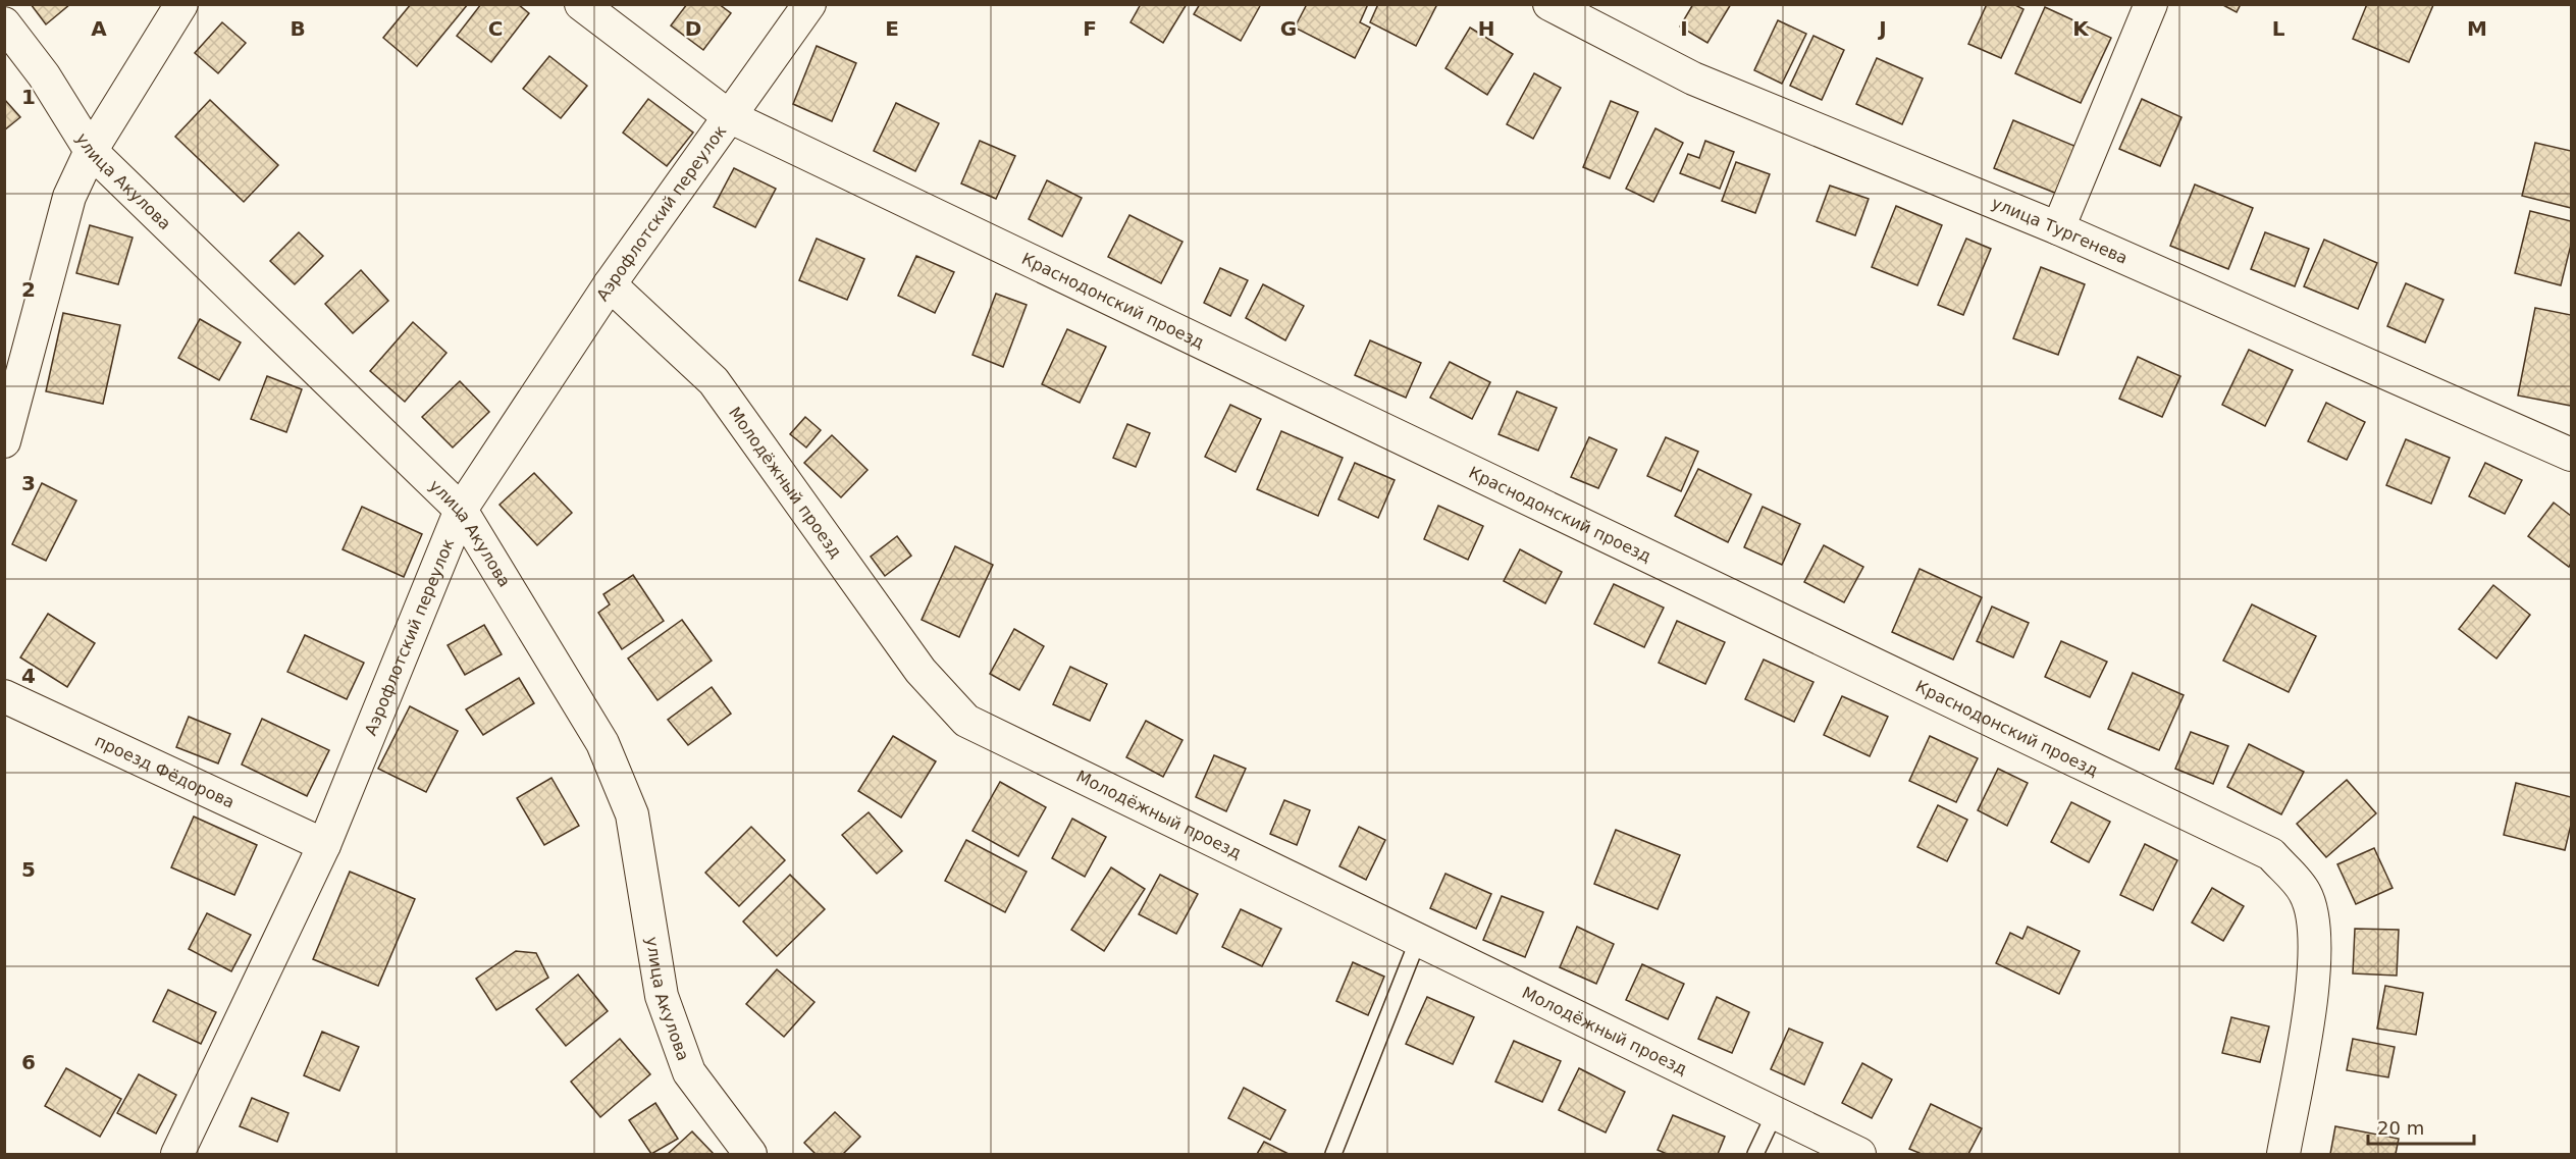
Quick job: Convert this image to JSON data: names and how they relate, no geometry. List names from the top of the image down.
{
  "streets": {
    "street": [
      "улица Акулова",
      "Аэрофлотский переулок",
      "улица Тургенева",
      "Краснодонский проезд",
      "Молодёжный проезд",
      "проезд Фёдорова"
    ]
  },
  "crossings": [
    ["улица Акулова", "Аэрофлотский переулок"],
    ["Аэрофлотский переулок", "Краснодонский проезд"],
    ["Аэрофлотский переулок", "Молодёжный проезд"],
    ["Аэрофлотский переулок", "проезд Фёдорова"]
  ],
  "scale_bar": "20 m",
  "grid": {
    "columns": [
      "A",
      "B",
      "C",
      "D",
      "E",
      "F",
      "G",
      "H",
      "I",
      "J",
      "K",
      "L",
      "M"
    ],
    "rows": [
      "1",
      "2",
      "3",
      "4",
      "5",
      "6"
    ]
  }
}
